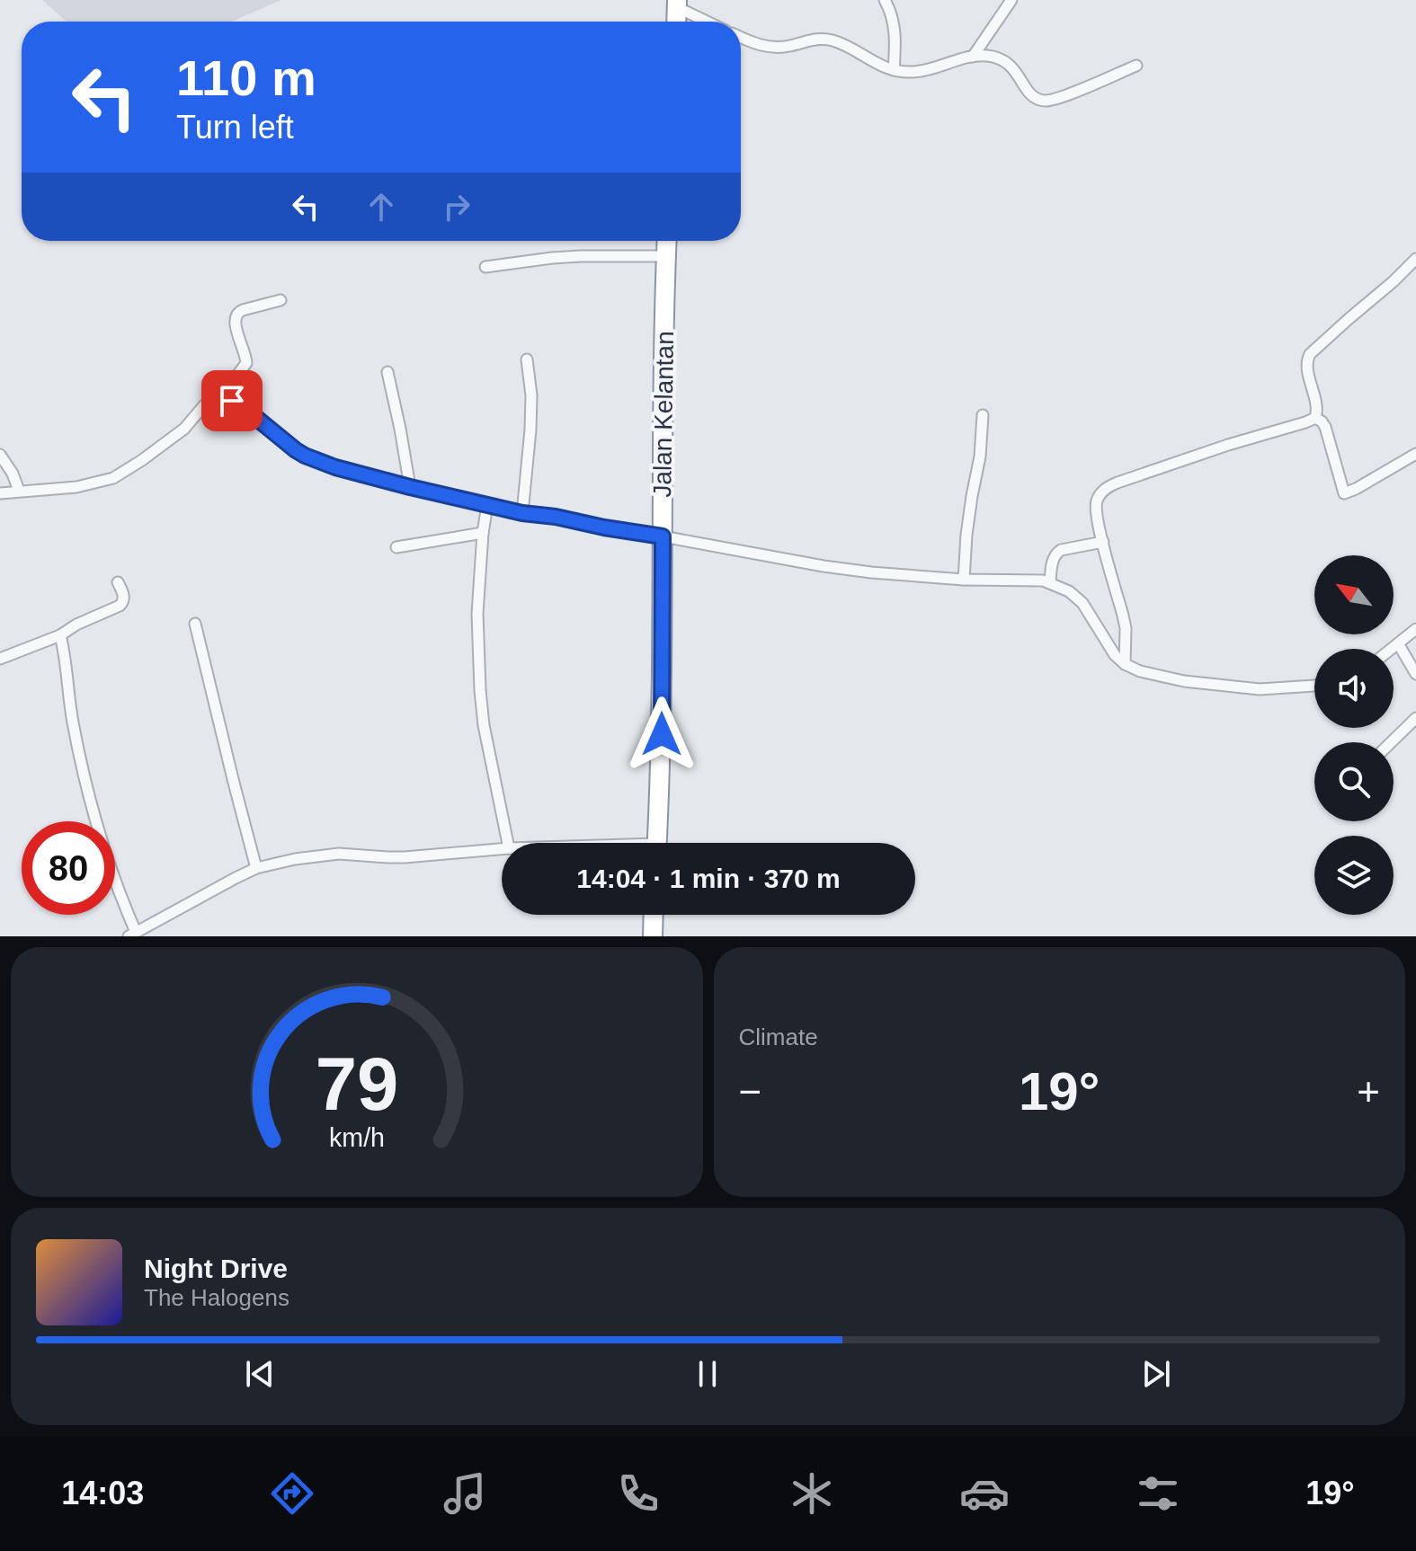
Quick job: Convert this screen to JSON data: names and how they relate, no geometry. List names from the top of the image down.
{
  "streets": {
    "highway": ["Jalan Kelantan"]
  },
  "north": "top left",
  "page": {
    "turn": ["110 m", "Turn left"],
    "limit": "80",
    "trip": "14:04 · 1 min · 370 m",
    "tile": "Climate",
    "heat": ["−", "19°", "+"],
    "song": ["Night Drive", "The Halogens"],
    "tabs": ["14:03", "19°"],
    "gauge": ["79", "km/h"]
  }
}
